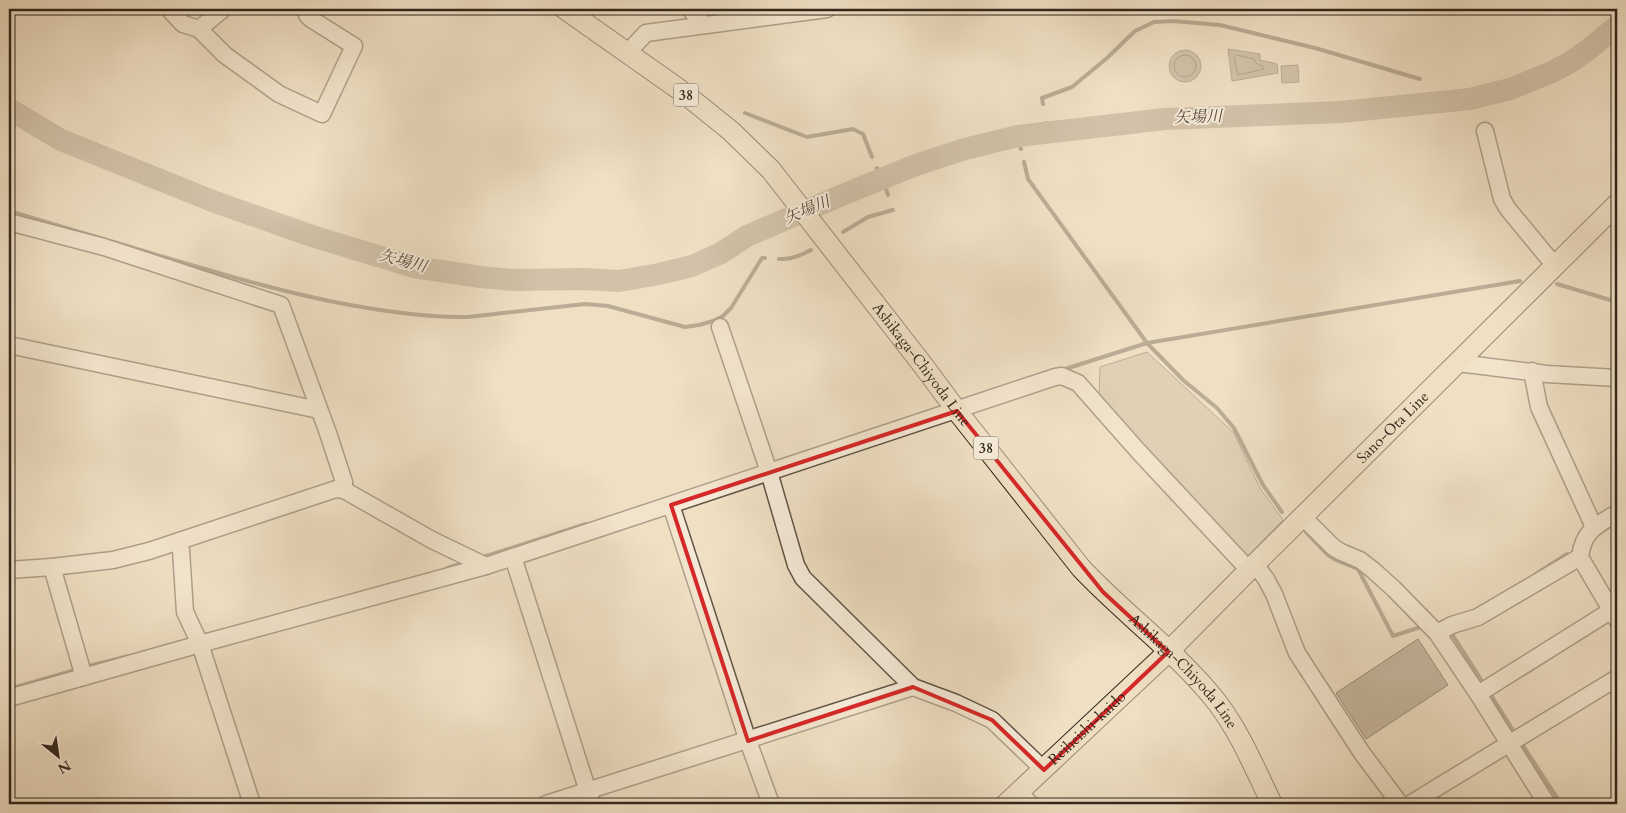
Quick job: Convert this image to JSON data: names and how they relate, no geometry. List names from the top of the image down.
{
  "streets": {
    "main road": [
      "38",
      "Ashikaga-Chiyoda Line",
      "Sano-Ota Line",
      "Reiheishi-kaido"
    ]
  },
  "crossings": [
    ["Ashikaga-Chiyoda Line", "Sano-Ota Line"],
    ["Ashikaga-Chiyoda Line", "Reiheishi-kaido"],
    ["Sano-Ota Line", "Reiheishi-kaido"]
  ],
  "water": ["矢場川"],
  "north": "bottom right"
}
